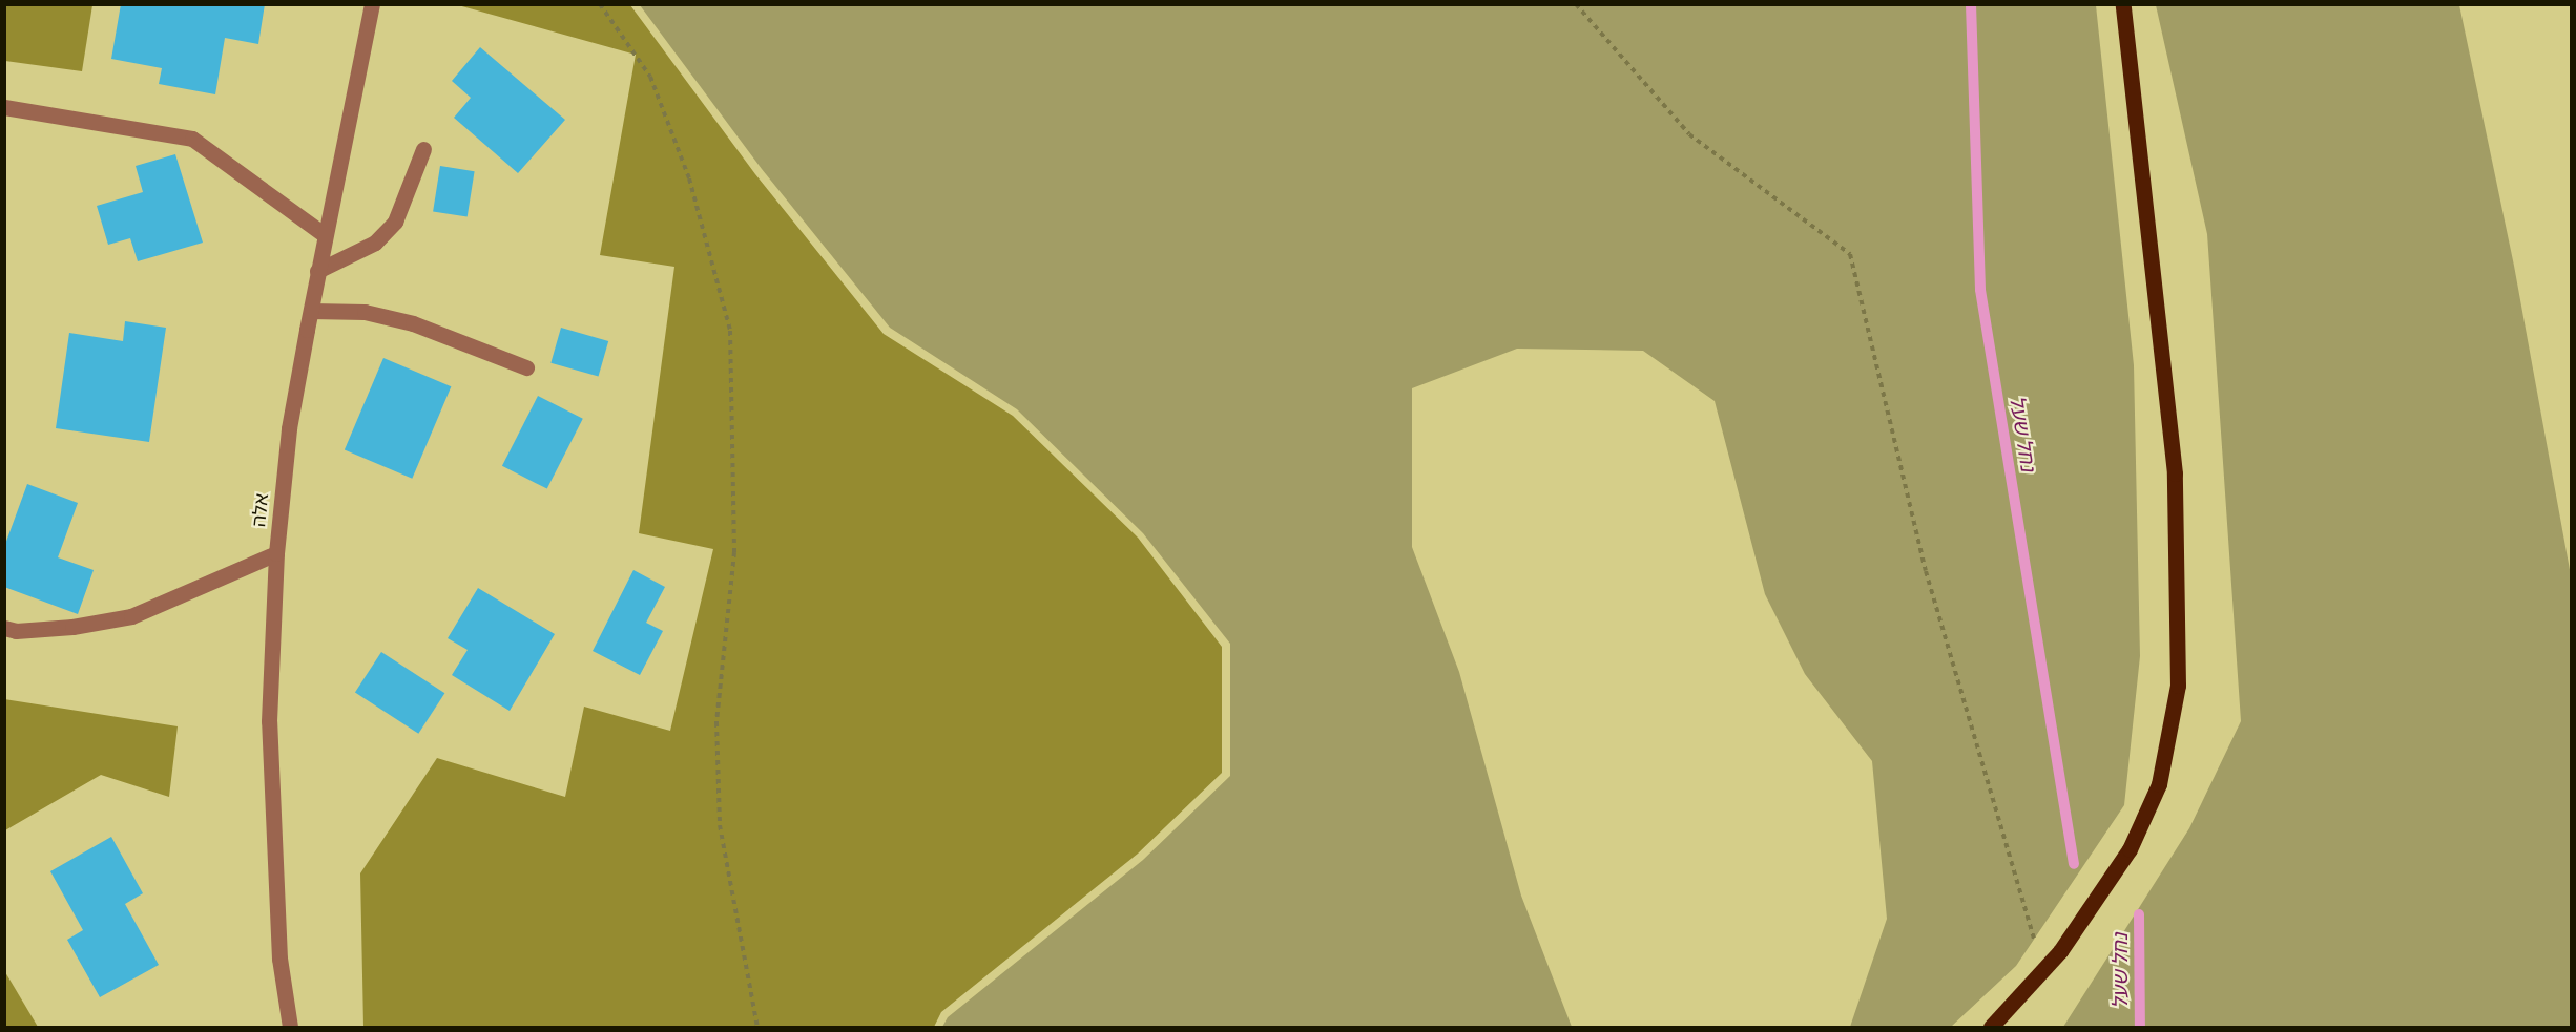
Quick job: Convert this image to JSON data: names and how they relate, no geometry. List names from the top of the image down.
{
  "streets": {
    "street": ["אלה"]
  },
  "water": ["נחל שעל"]
}
